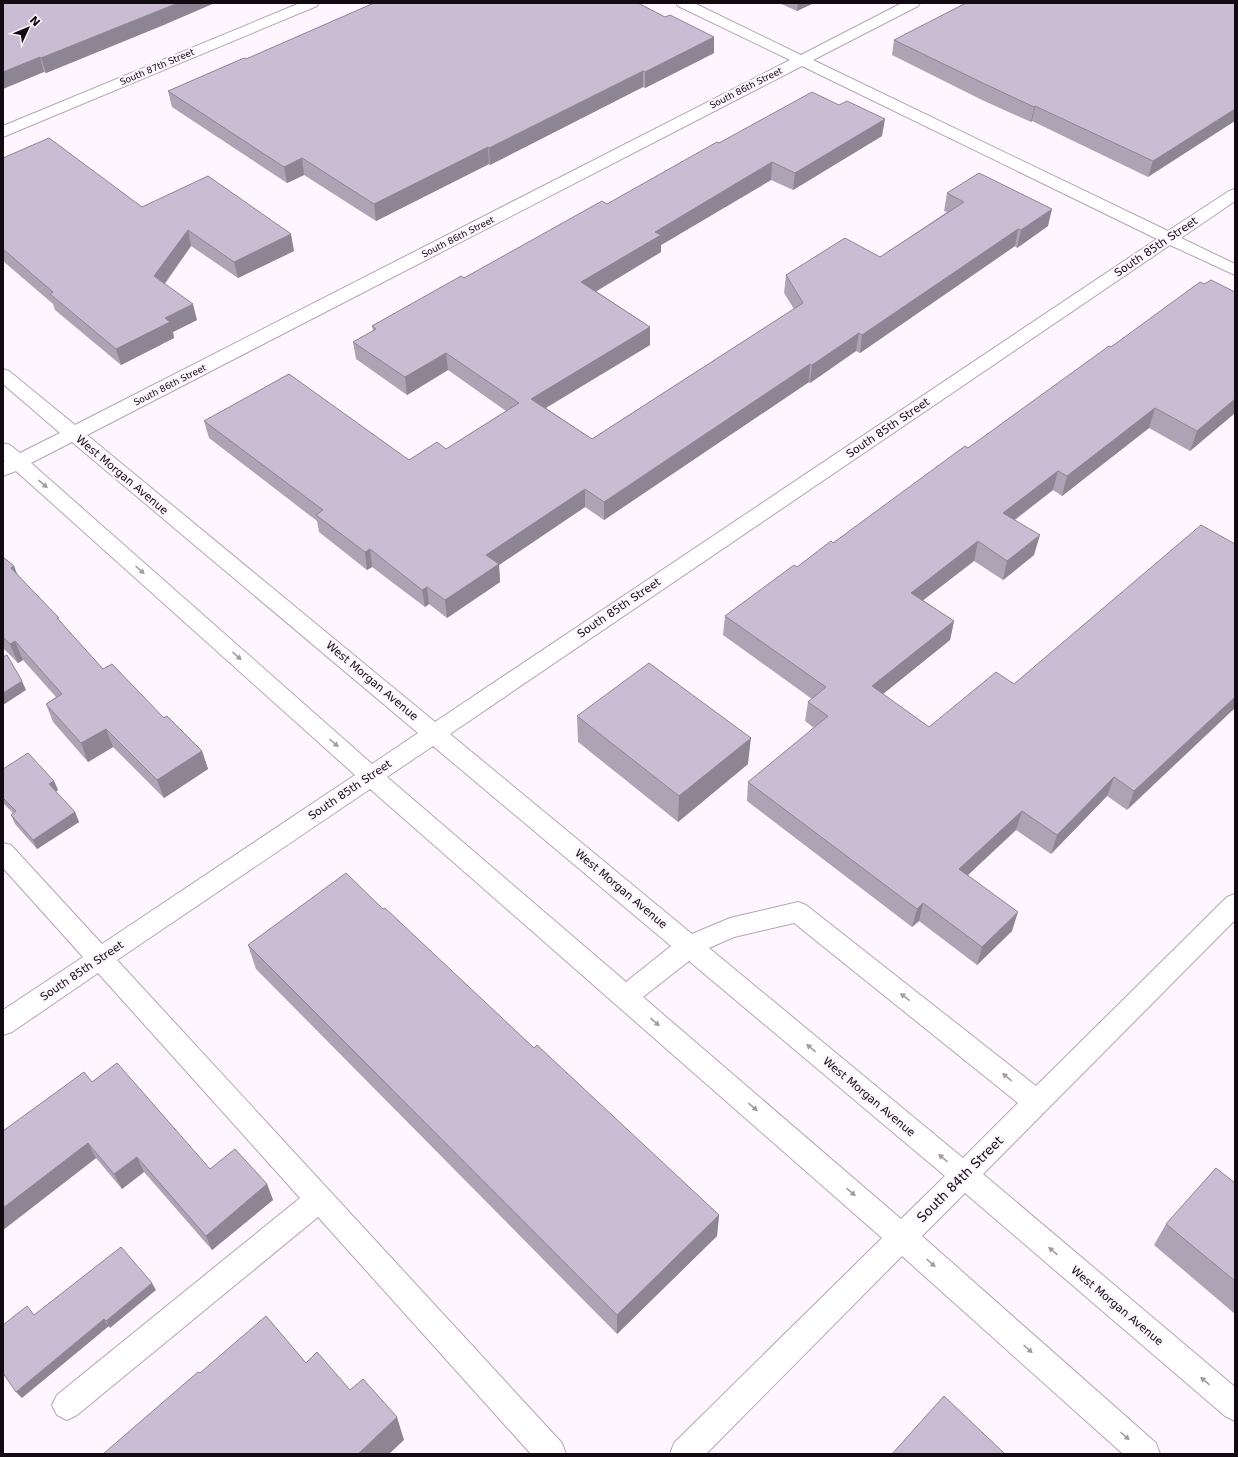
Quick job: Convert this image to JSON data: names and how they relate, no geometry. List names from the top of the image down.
{
  "streets": {
    "street": [
      "South 87th Street",
      "South 86th Street",
      "South 85th Street",
      "West Morgan Avenue",
      "South 84th Street"
    ]
  },
  "crossings": [
    ["South 86th Street", "West Morgan Avenue"],
    ["South 85th Street", "West Morgan Avenue"],
    ["West Morgan Avenue", "South 84th Street"]
  ],
  "north": "top right"
}
